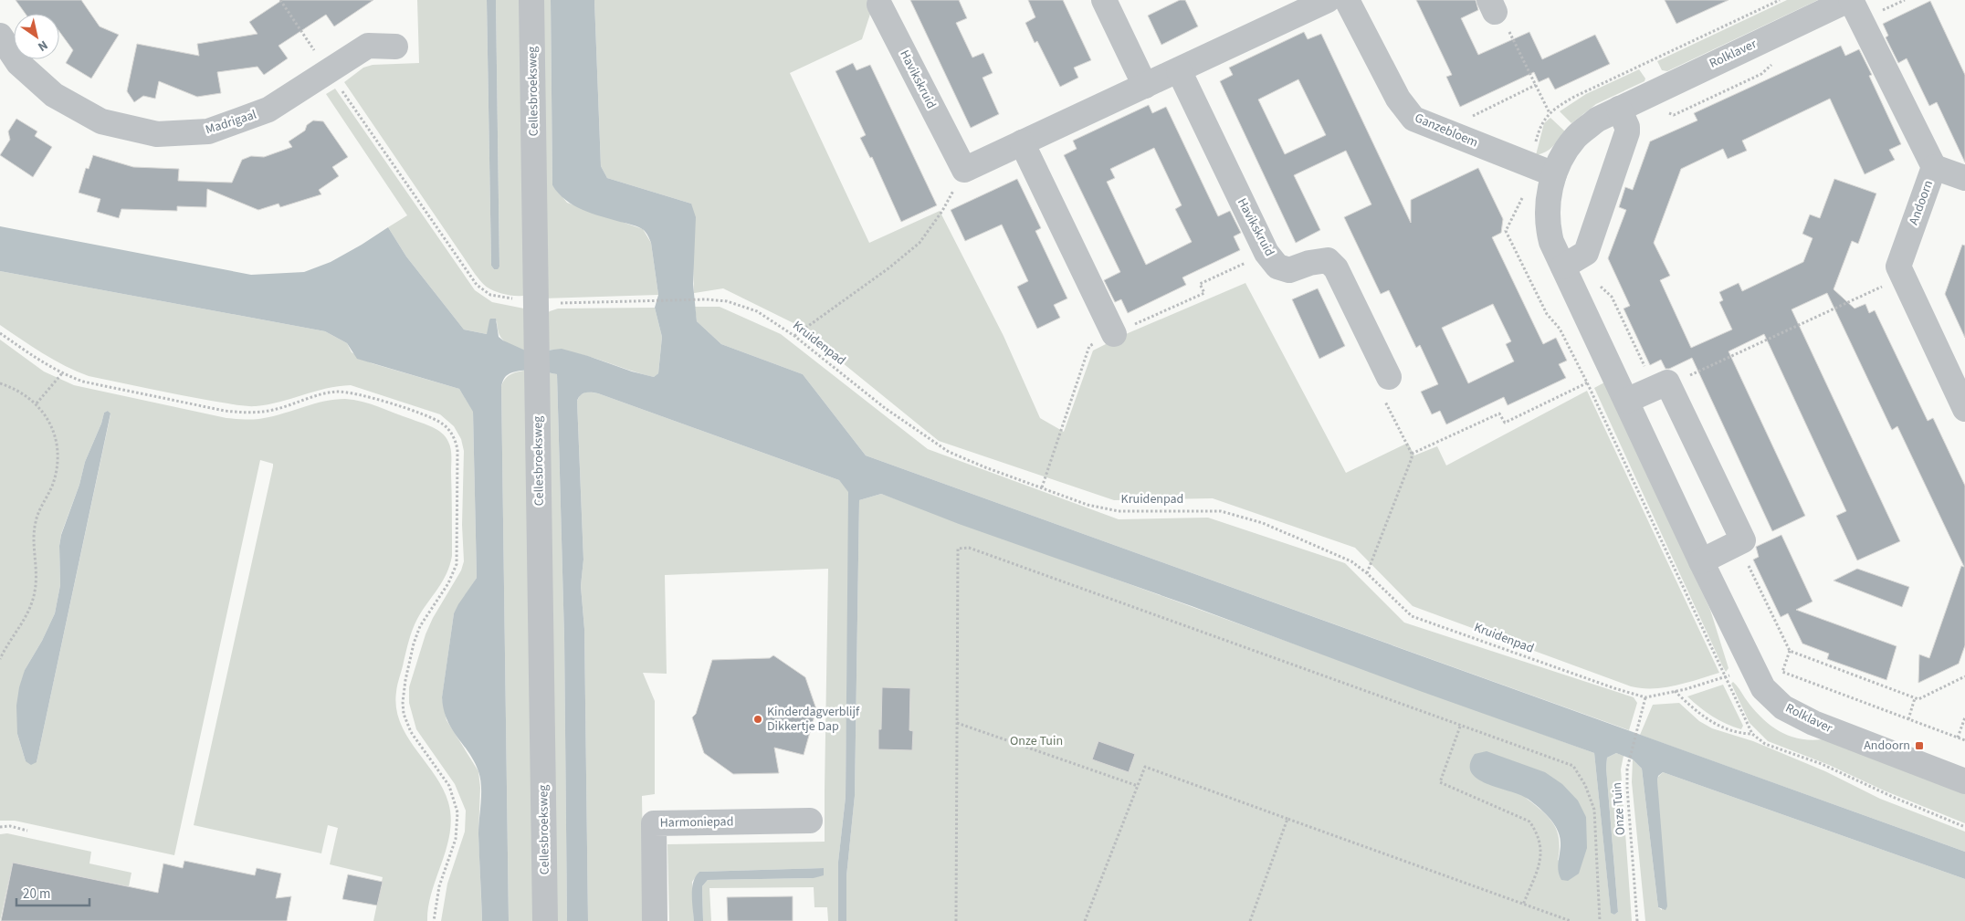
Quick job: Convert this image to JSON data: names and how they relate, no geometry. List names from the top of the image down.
{
  "streets": {
    "street": [
      "Rolklaver",
      "Havikskruid",
      "Cellesbroeksweg",
      "Madrigaal",
      "Ganzebloem",
      "Andoorn",
      "Harmoniepad"
    ],
    "path": ["Kruidenpad", "Onze Tuin"]
  },
  "crossings": [
    ["Rolklaver", "Ganzebloem"],
    ["Cellesbroeksweg", "Kruidenpad"],
    ["Madrigaal", "Kruidenpad"],
    ["Kruidenpad", "Onze Tuin"]
  ],
  "parks": ["Onze Tuin"],
  "places": {
    "other": ["Kinderdagverblijf Dikkertje Dap"],
    "transit": ["Andoorn"]
  },
  "scale_bar": "20 m",
  "north": "bottom right"
}
